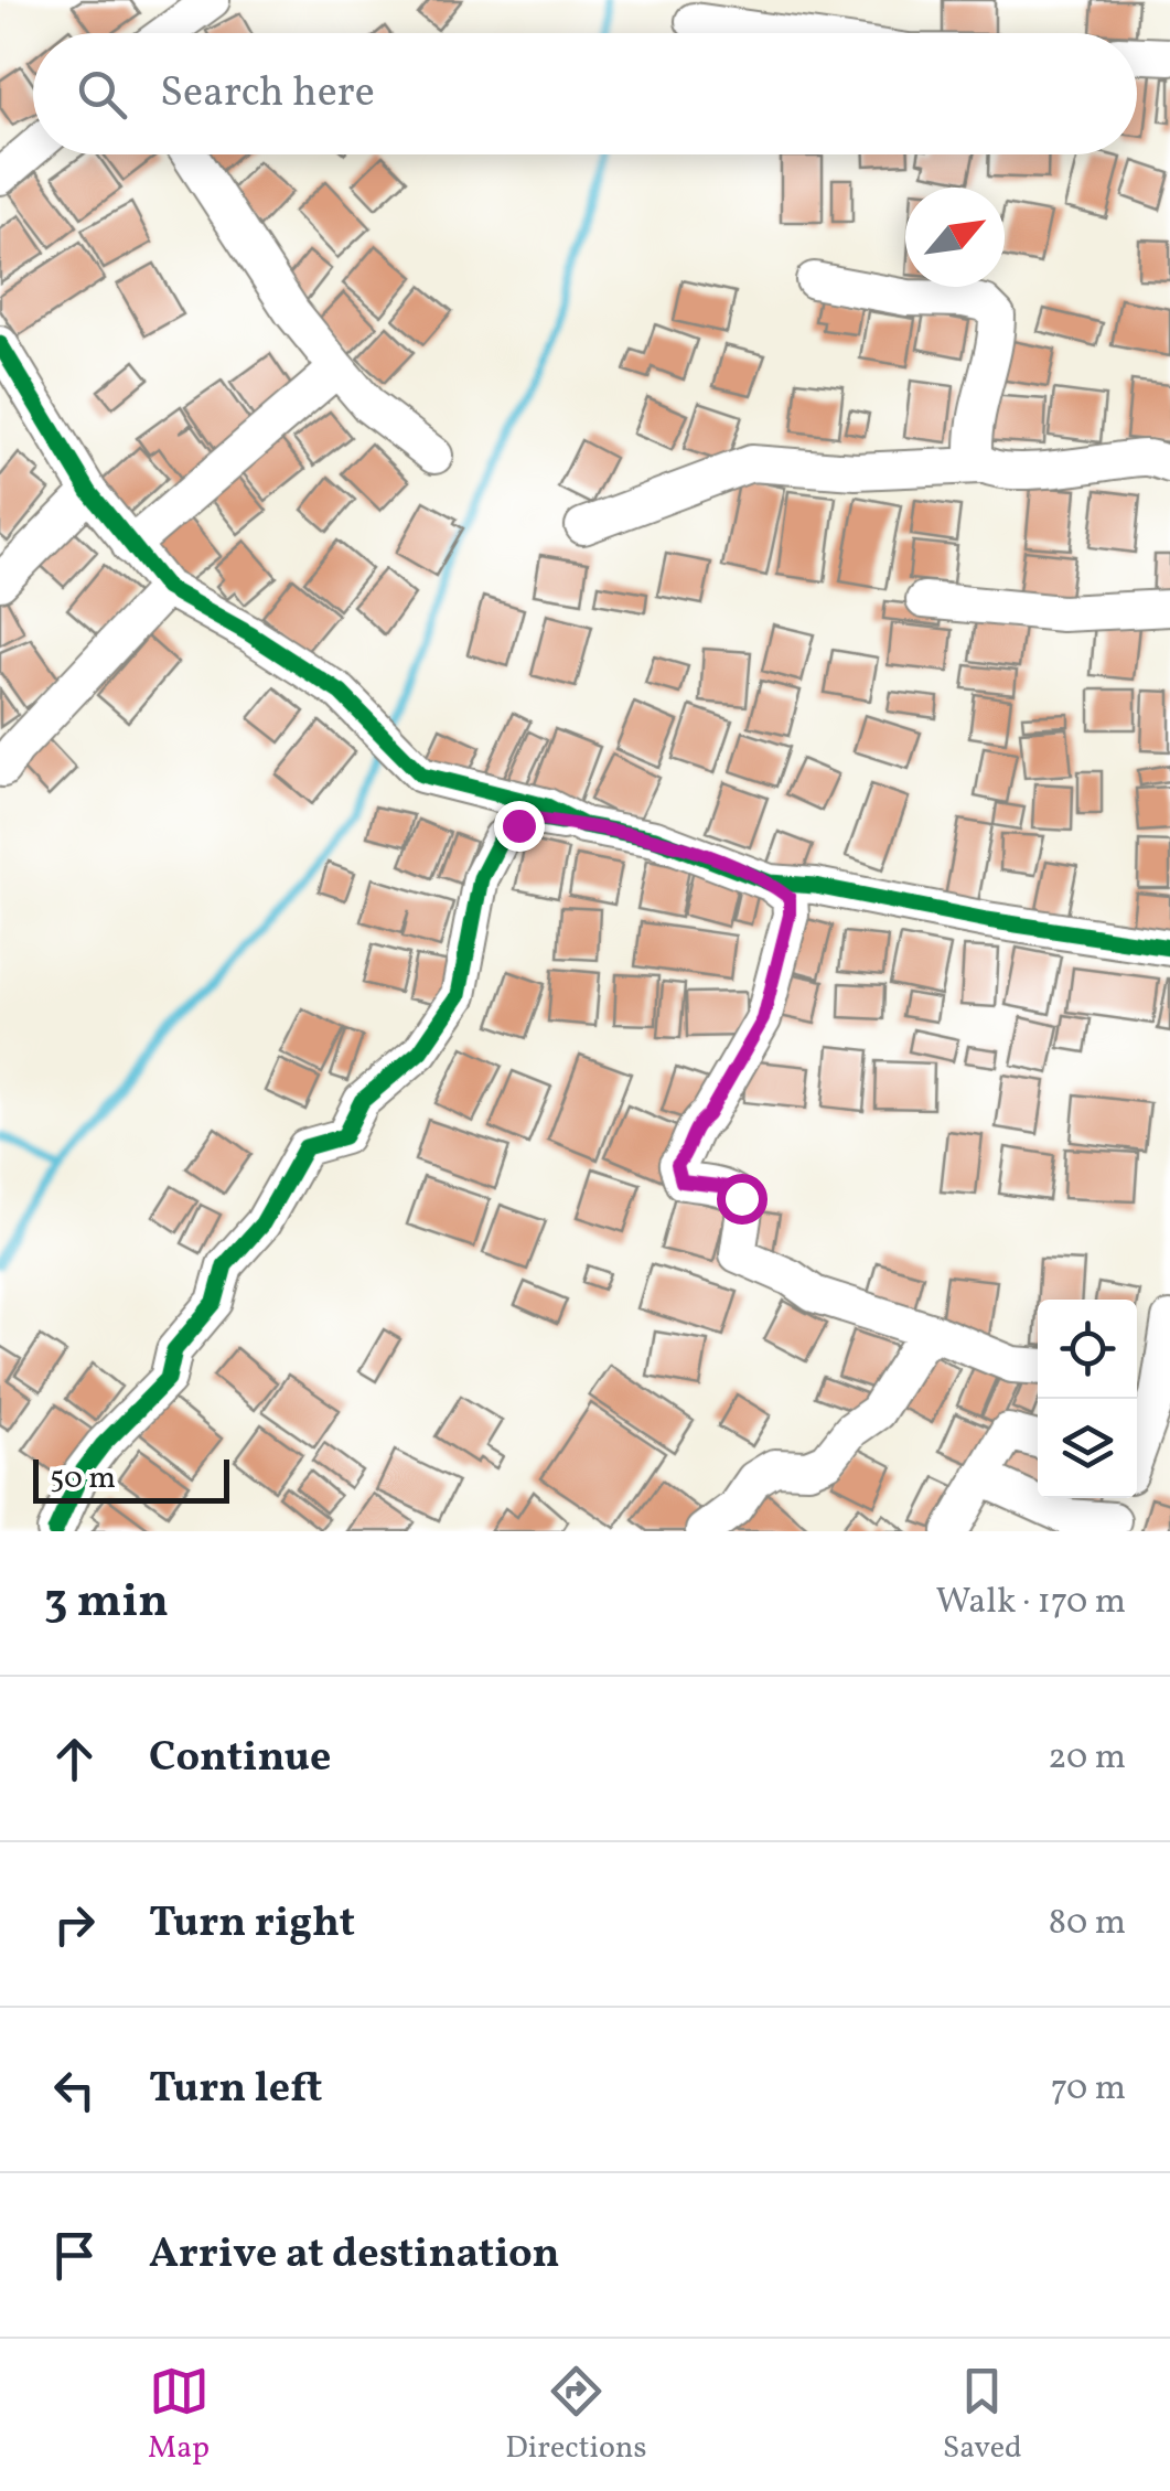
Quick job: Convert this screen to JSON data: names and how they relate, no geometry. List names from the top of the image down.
{
  "scale_bar": "50 m",
  "north": "top right",
  "page": {
    "search": "Search here",
    "scale": "50 m",
    "heading": ["3 min", "Walk · 170 m"],
    "list": [
      ["Continue", "20 m"],
      ["Turn right", "80 m"],
      ["Turn left", "70 m"],
      "Arrive at destination"
    ],
    "nav": ["Map", "Directions", "Saved"]
  }
}
